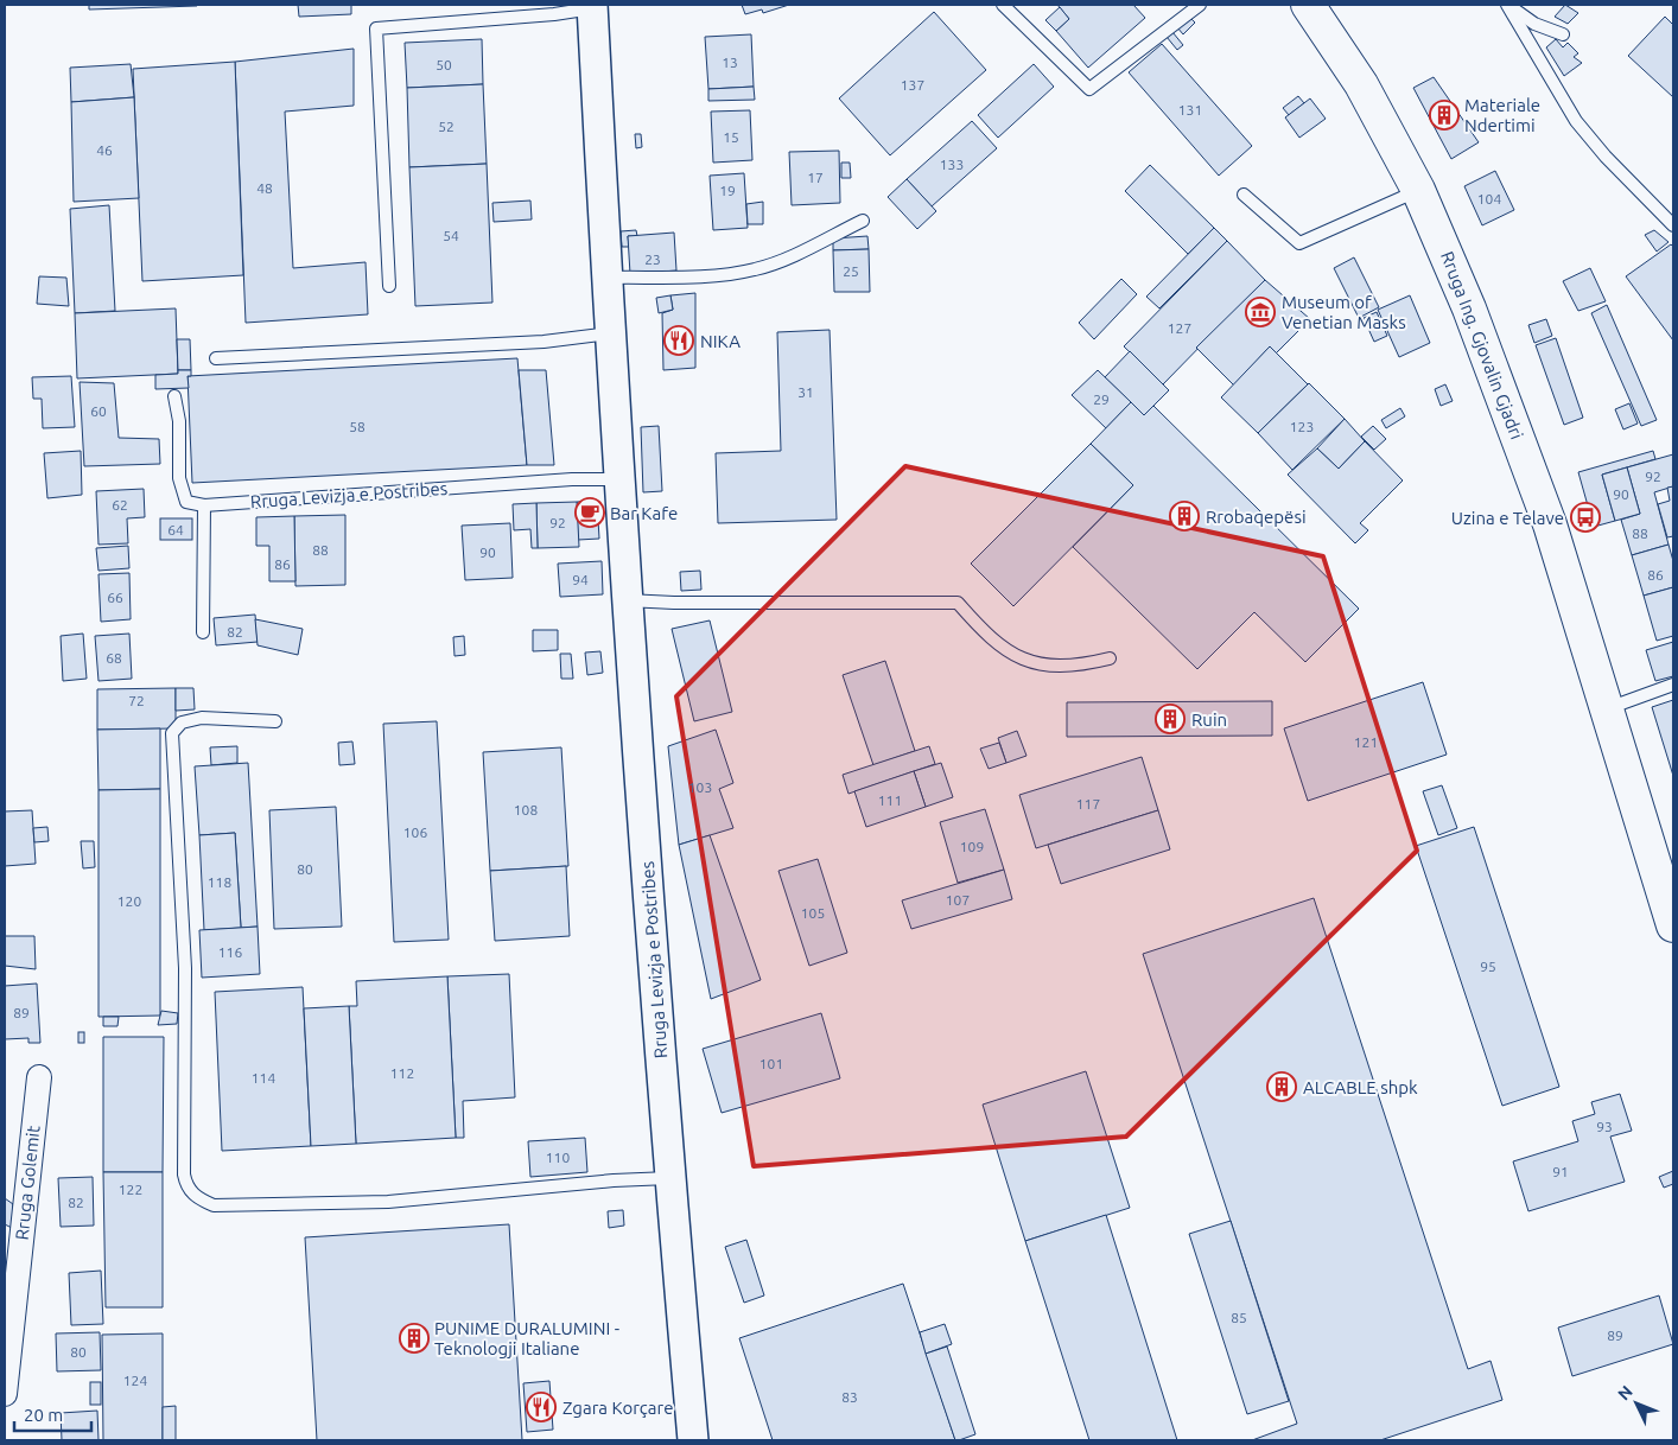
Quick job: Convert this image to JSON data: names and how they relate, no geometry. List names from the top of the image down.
{
  "streets": {
    "main road": ["Rruga Ing. Gjovalin Gjadri"],
    "street": ["Rruga Levizja e Postribes", "Rruga Golemit"]
  },
  "places": {
    "building": [
      "Materiale Ndertimi",
      "Rrobaqepësi",
      "Ruin",
      "ALCABLE shpk",
      "PUNIME DURALUMINI - Teknologji Italiane"
    ],
    "museum": ["Museum of Venetian Masks"],
    "restaurant": ["NIKA", "Zgara Korçare"],
    "cafe": ["Bar Kafe"],
    "bus stop": ["Uzina e Telave"]
  },
  "house_numbers": [
    "13",
    "50",
    "137",
    "131",
    "52",
    "15",
    "46",
    "133",
    "17",
    "48",
    "19",
    "104",
    "54",
    "23",
    "25",
    "127",
    "31",
    "29",
    "60",
    "58",
    "123",
    "92",
    "90",
    "62",
    "92",
    "64",
    "88",
    "88",
    "90",
    "86",
    "86",
    "94",
    "66",
    "82",
    "68",
    "72",
    "121",
    "103",
    "111",
    "117",
    "108",
    "106",
    "109",
    "80",
    "118",
    "107",
    "120",
    "105",
    "116",
    "95",
    "89",
    "101",
    "112",
    "114",
    "93",
    "110",
    "91",
    "122",
    "82",
    "85",
    "89",
    "80",
    "124",
    "83"
  ],
  "scale_bar": "20 m",
  "north": "top left"
}
